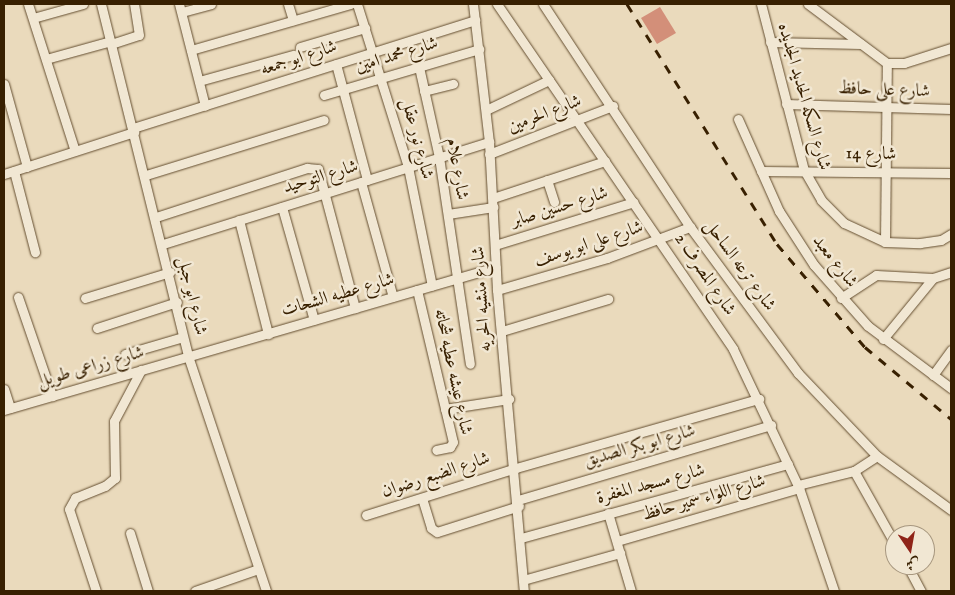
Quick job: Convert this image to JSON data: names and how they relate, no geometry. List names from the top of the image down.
{
  "streets": {
    "street": [
      "شارع محمد امين",
      "شارع ابو جمعه",
      "شارع على حافظ",
      "شارع السكه الحديد الجديده",
      "شارع الحرمين",
      "شارع نور عقل",
      "شارع 14",
      "شارع علام",
      "شارع التوحيد",
      "شارع حسين صابر",
      "شارع على ابو يوسف",
      "شارع معبد",
      "شارع ترعه الساحل",
      "شارع المصرف 2",
      "شارع ابو جبل",
      "شارع عطيه الشحات",
      "شارع منشيه الحريه",
      "شارع زراعى طويل",
      "شارع عيشه عطيه شحاته",
      "شارع ابو بكر الصديق",
      "شارع الضبع رضوان",
      "شارع مسجد المغفرة",
      "شارع اللواء سمير حافظ"
    ]
  },
  "crossings": [
    ["شارع محمد امين", "شارع نور عقل"],
    ["شارع محمد امين", "شارع علام"],
    ["شارع محمد امين", "شارع منشيه الحريه"],
    ["شارع ابو جمعه", "شارع نور عقل"],
    ["شارع ابو جمعه", "شارع ابو جبل"],
    ["شارع ابو جمعه", "شارع منشيه الحريه"],
    ["شارع على حافظ", "شارع السكه الحديد الجديده"],
    ["شارع السكه الحديد الجديده", "شارع 14"],
    ["شارع الحرمين", "شارع ترعه الساحل"],
    ["شارع الحرمين", "شارع المصرف 2"],
    ["شارع الحرمين", "شارع منشيه الحريه"],
    ["شارع نور عقل", "شارع التوحيد"],
    ["شارع نور عقل", "شارع عطيه الشحات"],
    ["شارع 14", "شارع معبد"],
    ["شارع علام", "شارع التوحيد"],
    ["شارع علام", "شارع عطيه الشحات"],
    ["شارع التوحيد", "شارع ابو جبل"],
    ["شارع التوحيد", "شارع منشيه الحريه"],
    ["شارع حسين صابر", "شارع المصرف 2"],
    ["شارع حسين صابر", "شارع منشيه الحريه"],
    ["شارع على ابو يوسف", "شارع ترعه الساحل"],
    ["شارع على ابو يوسف", "شارع المصرف 2"],
    ["شارع على ابو يوسف", "شارع منشيه الحريه"],
    ["شارع ترعه الساحل", "شارع اللواء سمير حافظ"],
    ["شارع المصرف 2", "شارع ابو بكر الصديق"],
    ["شارع المصرف 2", "شارع الضبع رضوان"],
    ["شارع المصرف 2", "شارع مسجد المغفرة"],
    ["شارع المصرف 2", "شارع اللواء سمير حافظ"],
    ["شارع ابو جبل", "شارع عطيه الشحات"],
    ["شارع ابو جبل", "شارع زراعى طويل"],
    ["شارع عطيه الشحات", "شارع منشيه الحريه"],
    ["شارع عطيه الشحات", "شارع زراعى طويل"],
    ["شارع عطيه الشحات", "شارع عيشه عطيه شحاته"],
    ["شارع منشيه الحريه", "شارع ابو بكر الصديق"],
    ["شارع منشيه الحريه", "شارع الضبع رضوان"],
    ["شارع منشيه الحريه", "شارع مسجد المغفرة"],
    ["شارع ابو بكر الصديق", "شارع الضبع رضوان"]
  ],
  "north": "bottom"
}
